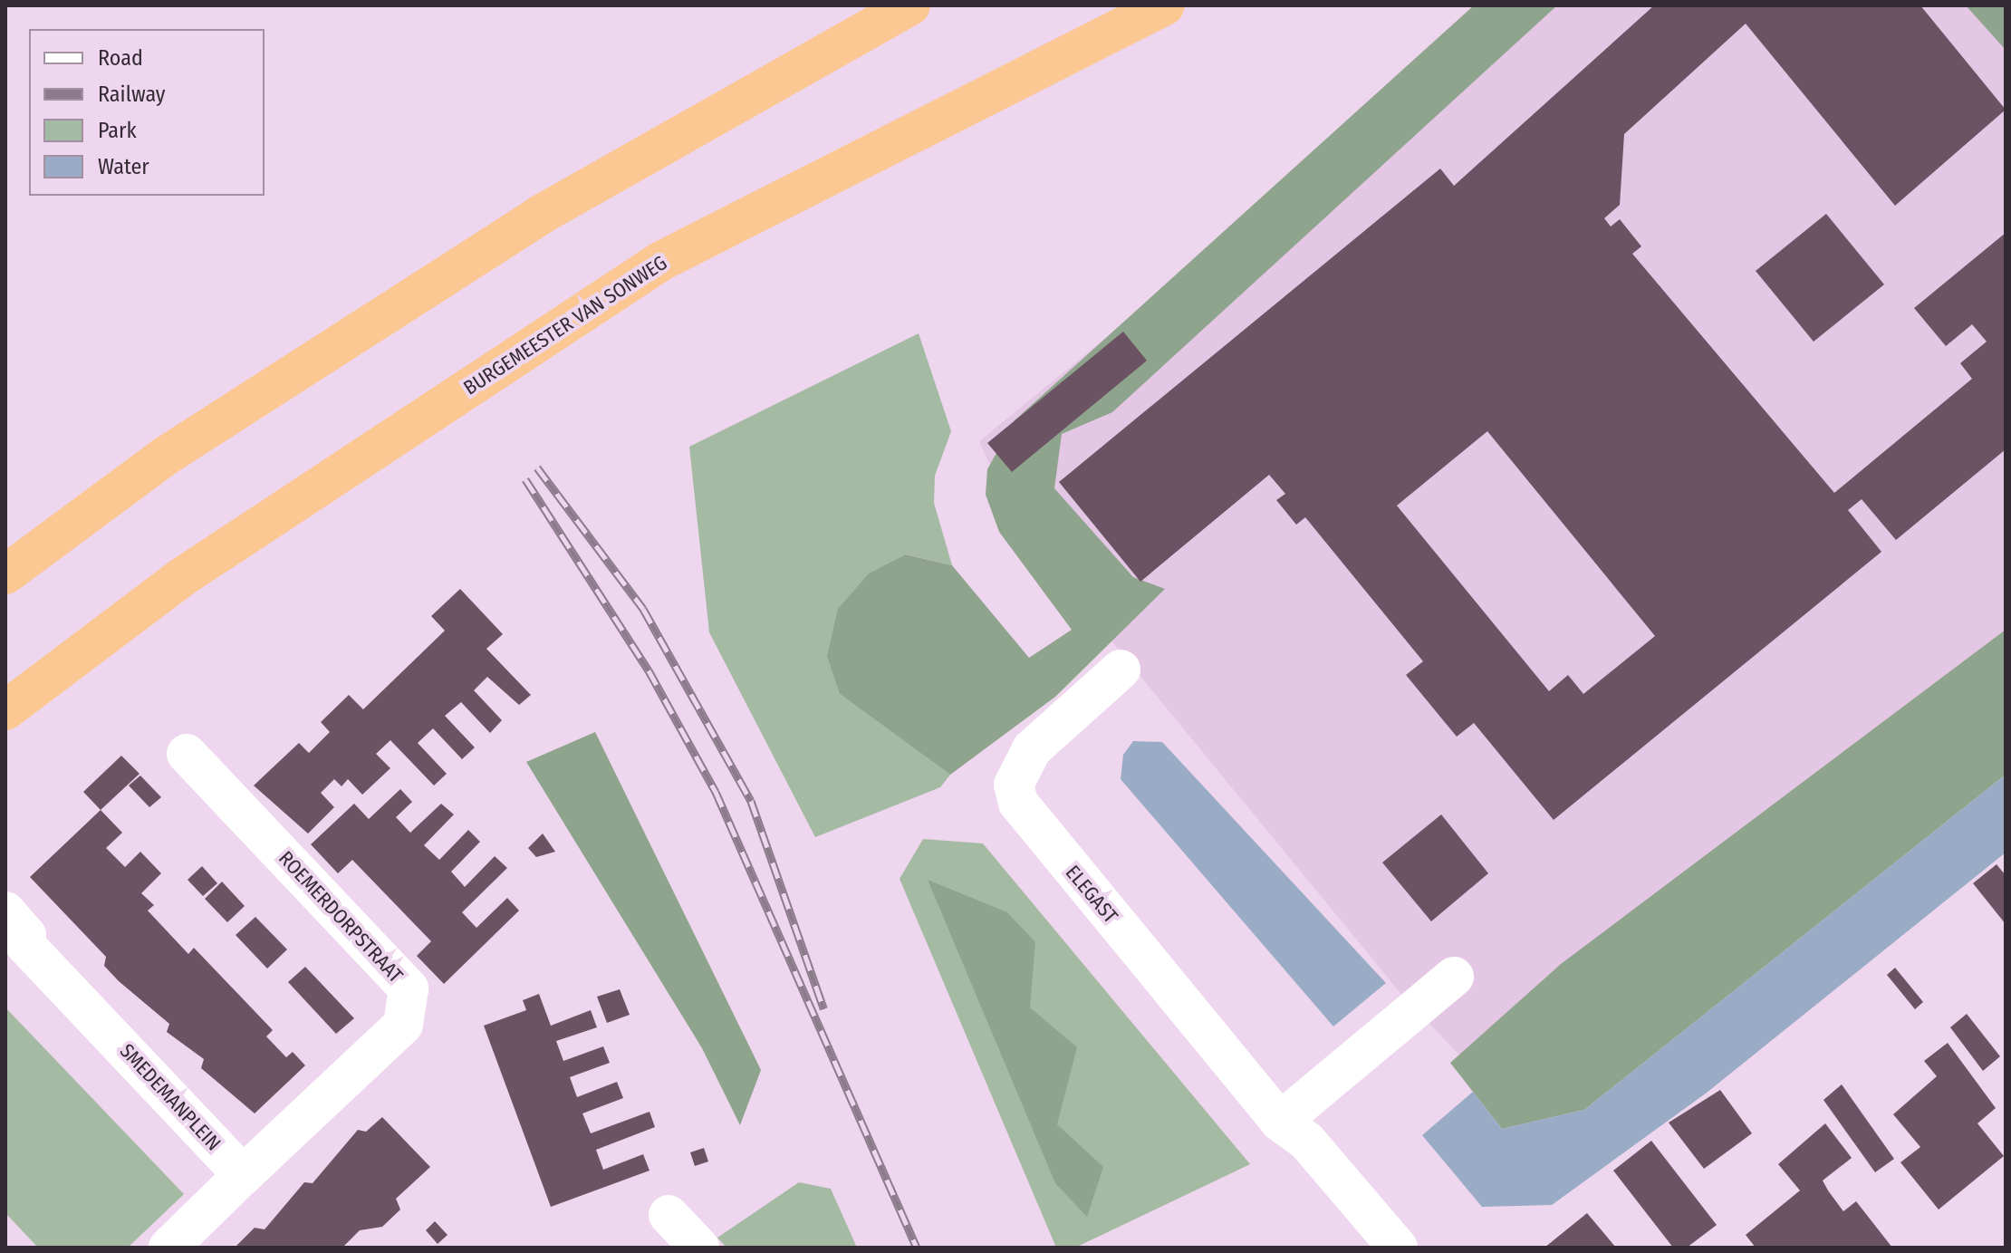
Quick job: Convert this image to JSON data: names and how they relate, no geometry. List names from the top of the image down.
{
  "streets": {
    "highway": ["BURGEMEESTER VAN SONWEG"],
    "street": ["ELEGAST", "ROEMERDORPSTRAAT", "SMEDEMANPLEIN"]
  },
  "crossings": [
    ["ROEMERDORPSTRAAT", "SMEDEMANPLEIN"]
  ],
  "legend": [
    "Road",
    "Railway",
    "Park",
    "Water"
  ]
}
